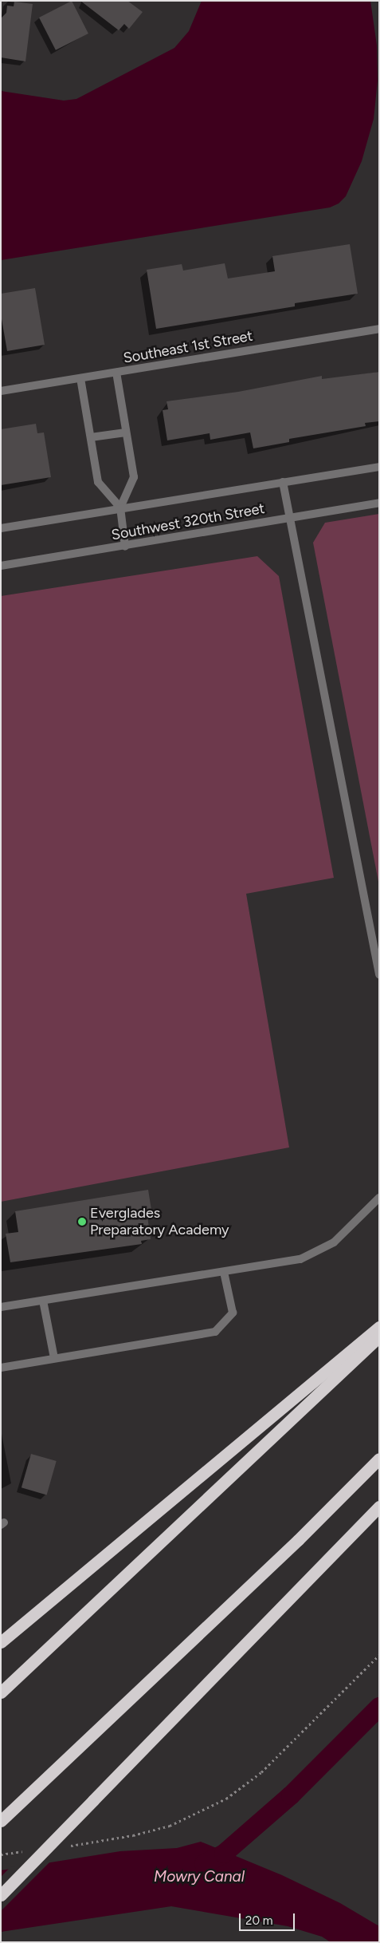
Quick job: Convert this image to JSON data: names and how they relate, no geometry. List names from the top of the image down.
{
  "streets": {
    "street": ["Southeast 1st Street", "Southwest 320th Street"]
  },
  "water": ["Mowry Canal"],
  "places": ["Everglades Preparatory Academy"],
  "scale_bar": "20 m"
}
